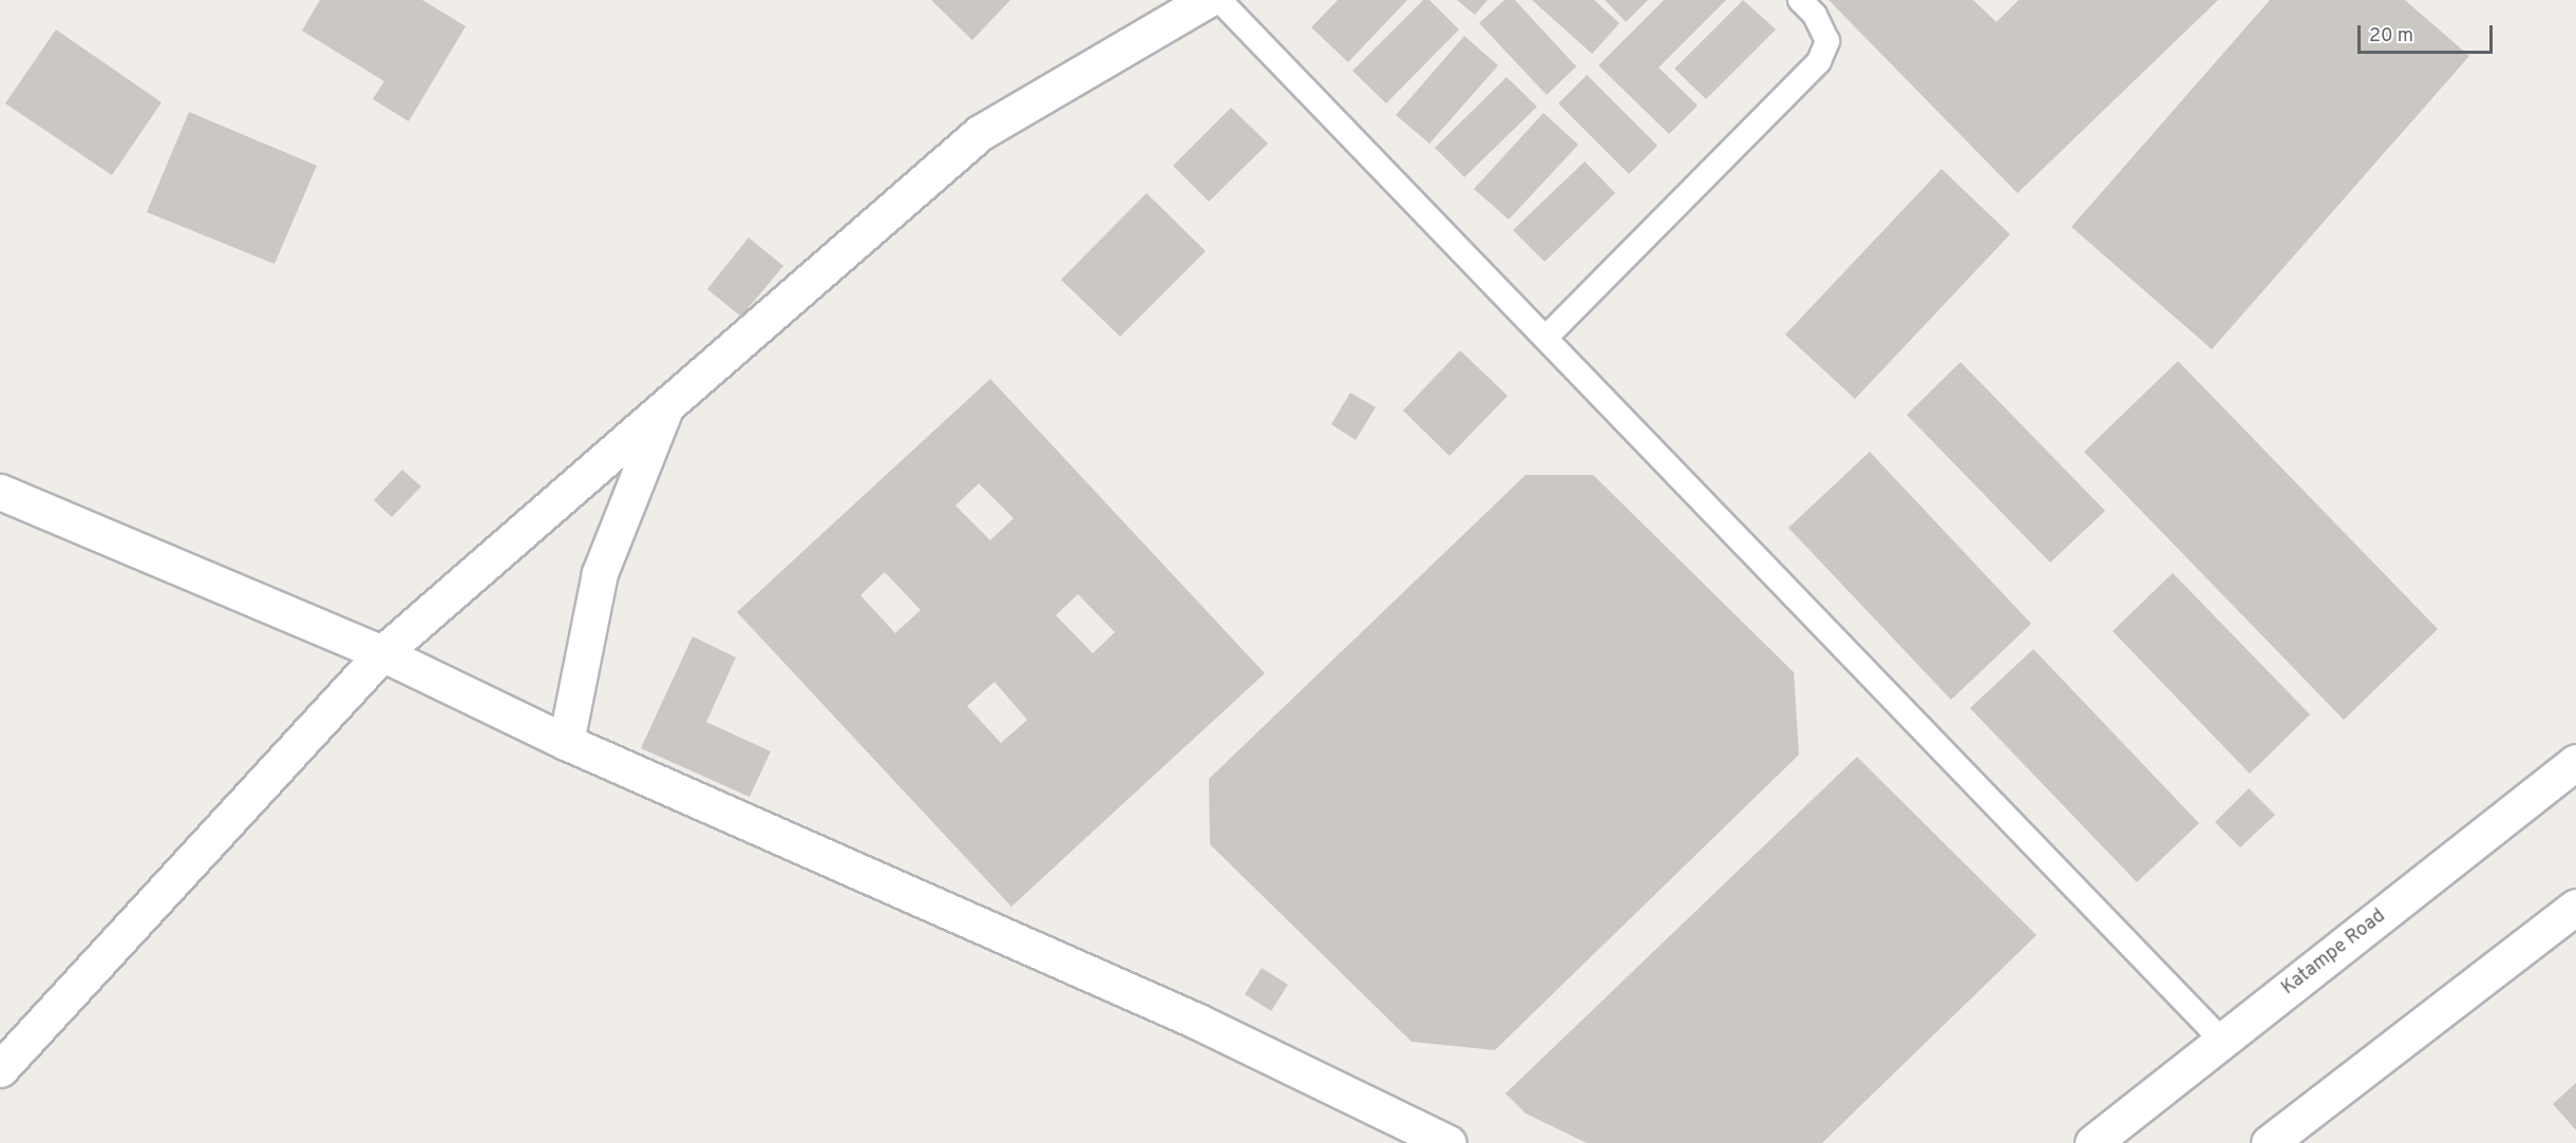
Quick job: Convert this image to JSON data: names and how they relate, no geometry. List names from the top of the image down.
{
  "streets": {
    "street": ["Katampe Road"]
  },
  "scale_bar": "20 m"
}
